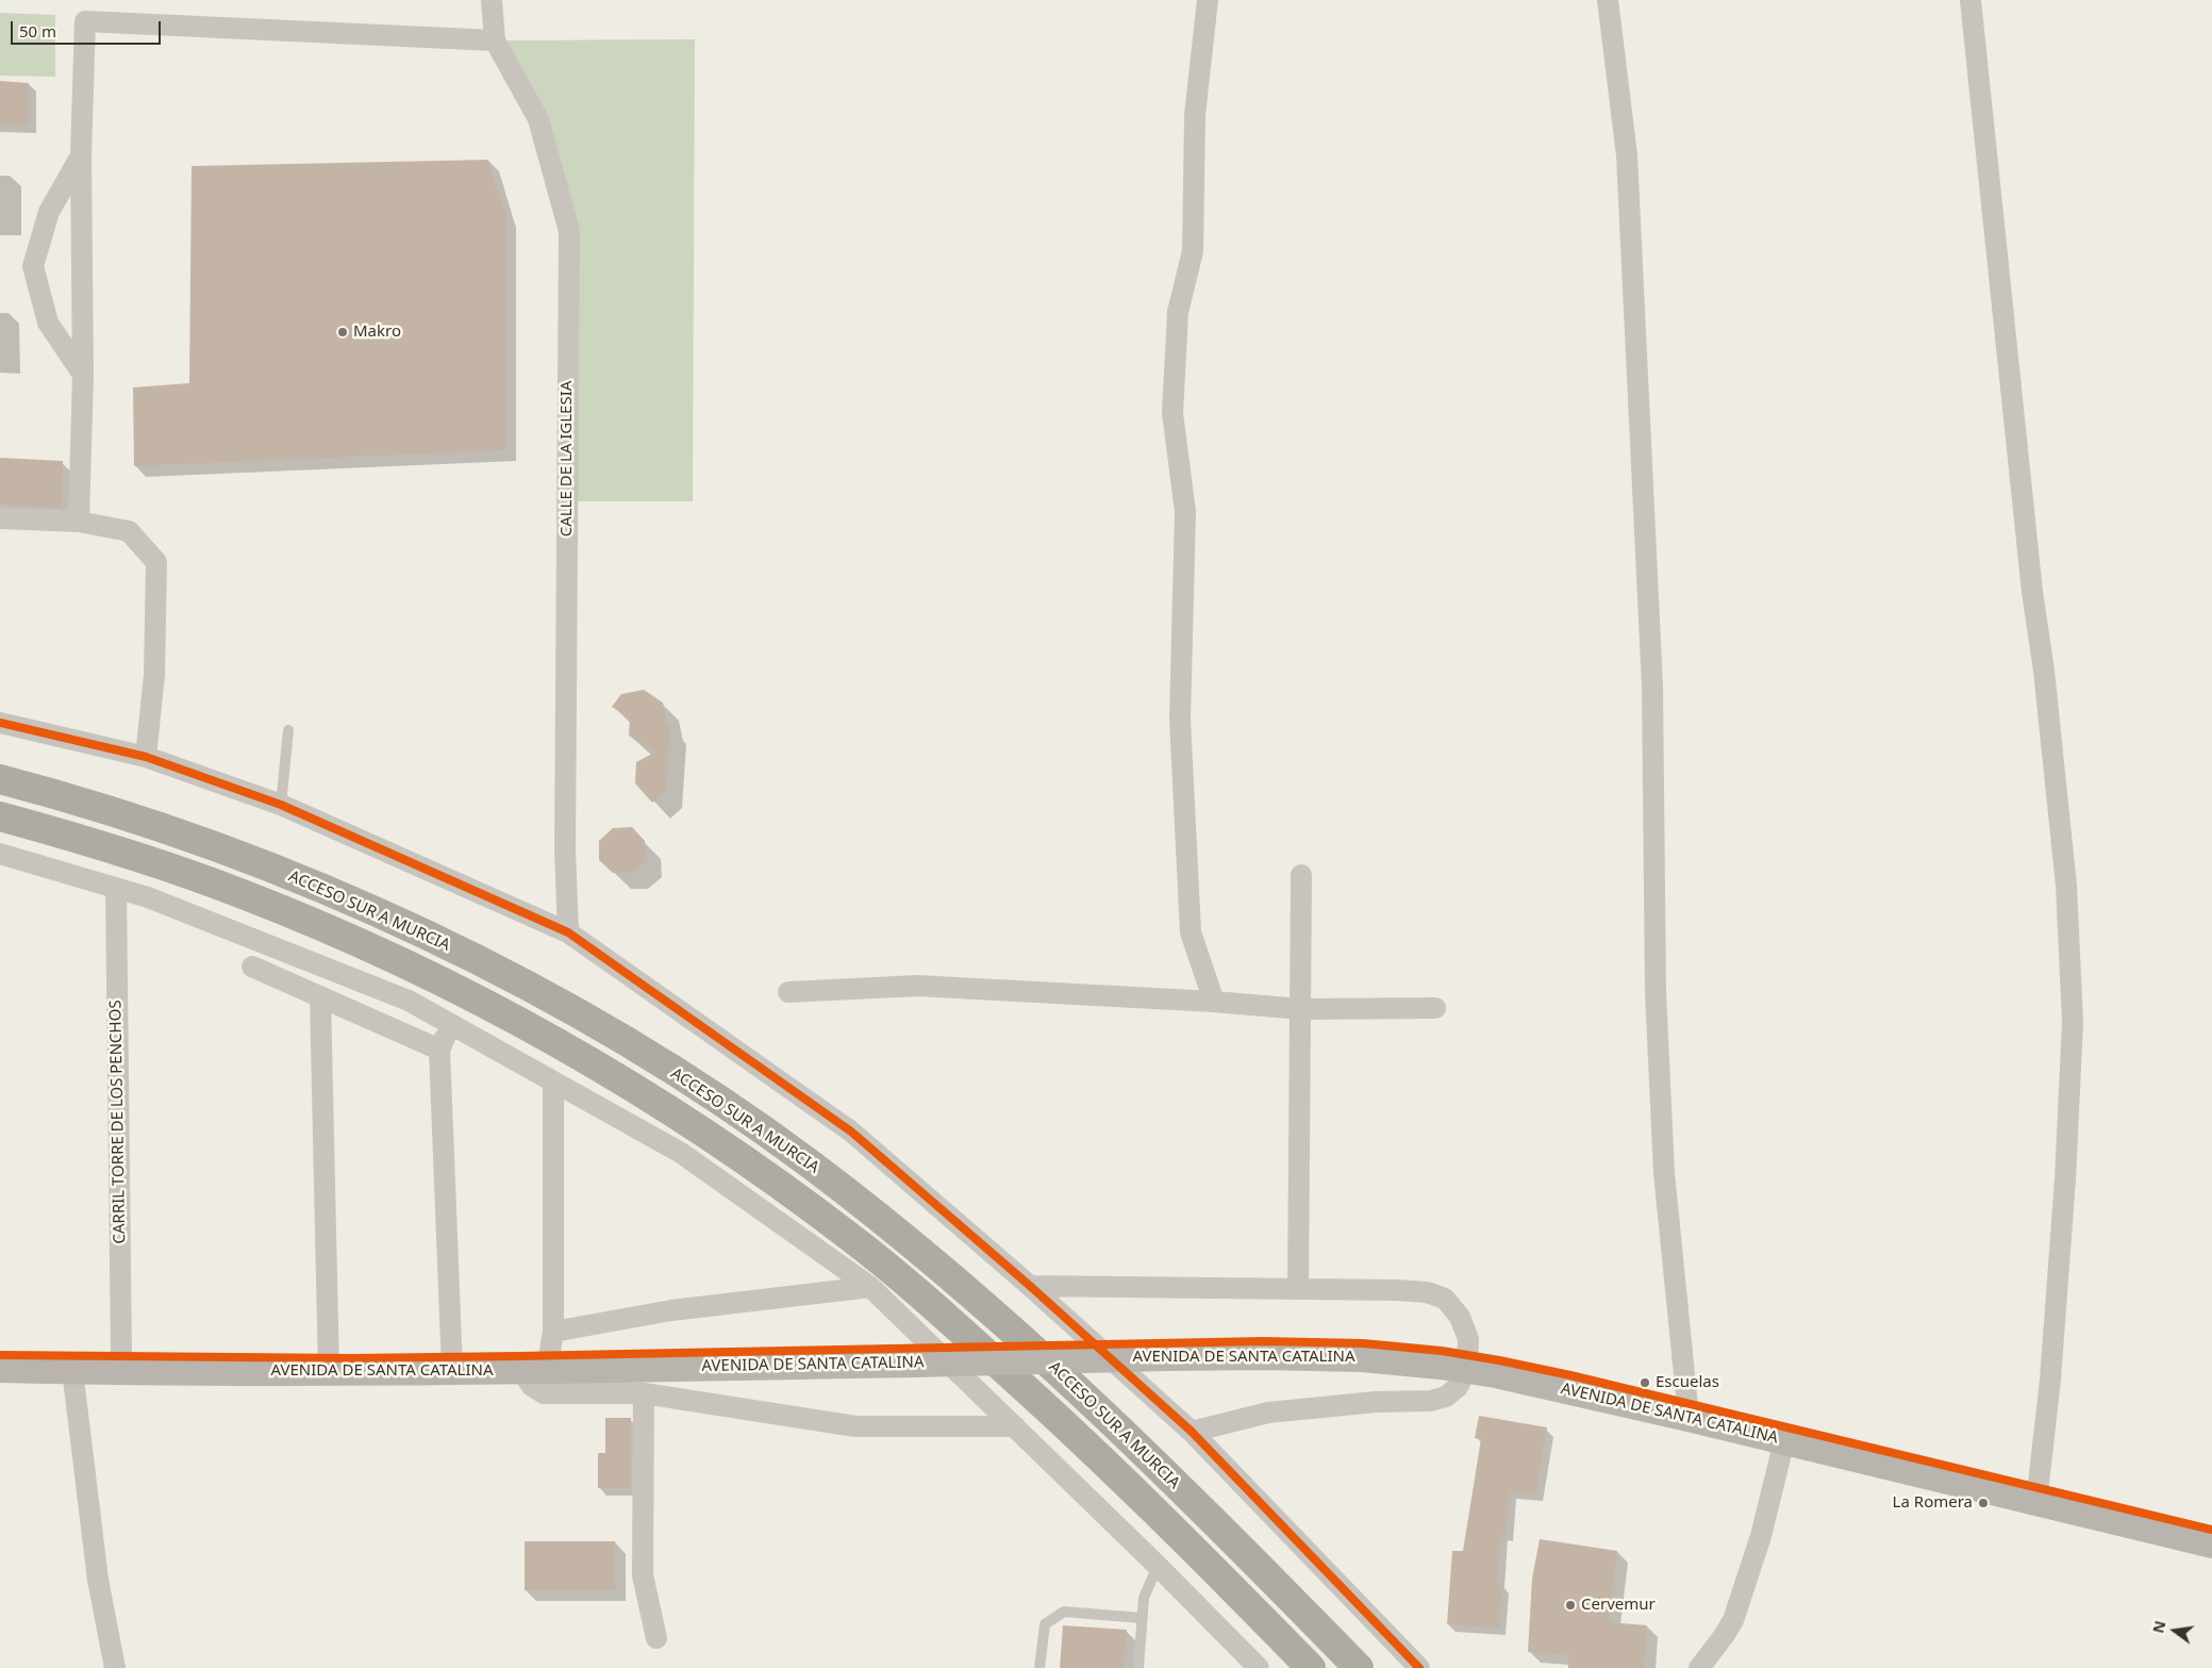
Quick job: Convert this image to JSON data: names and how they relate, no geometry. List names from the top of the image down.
{
  "streets": {
    "highway": ["ACCESO SUR A MURCIA"],
    "main road": ["AVENIDA DE SANTA CATALINA"],
    "street": ["CALLE DE LA IGLESIA", "CARRIL TORRE DE LOS PENCHOS"]
  },
  "places": [
    "Makro",
    "Escuelas",
    "La Romera",
    "Cervemur"
  ],
  "scale_bar": "50 m",
  "north": "left"
}
